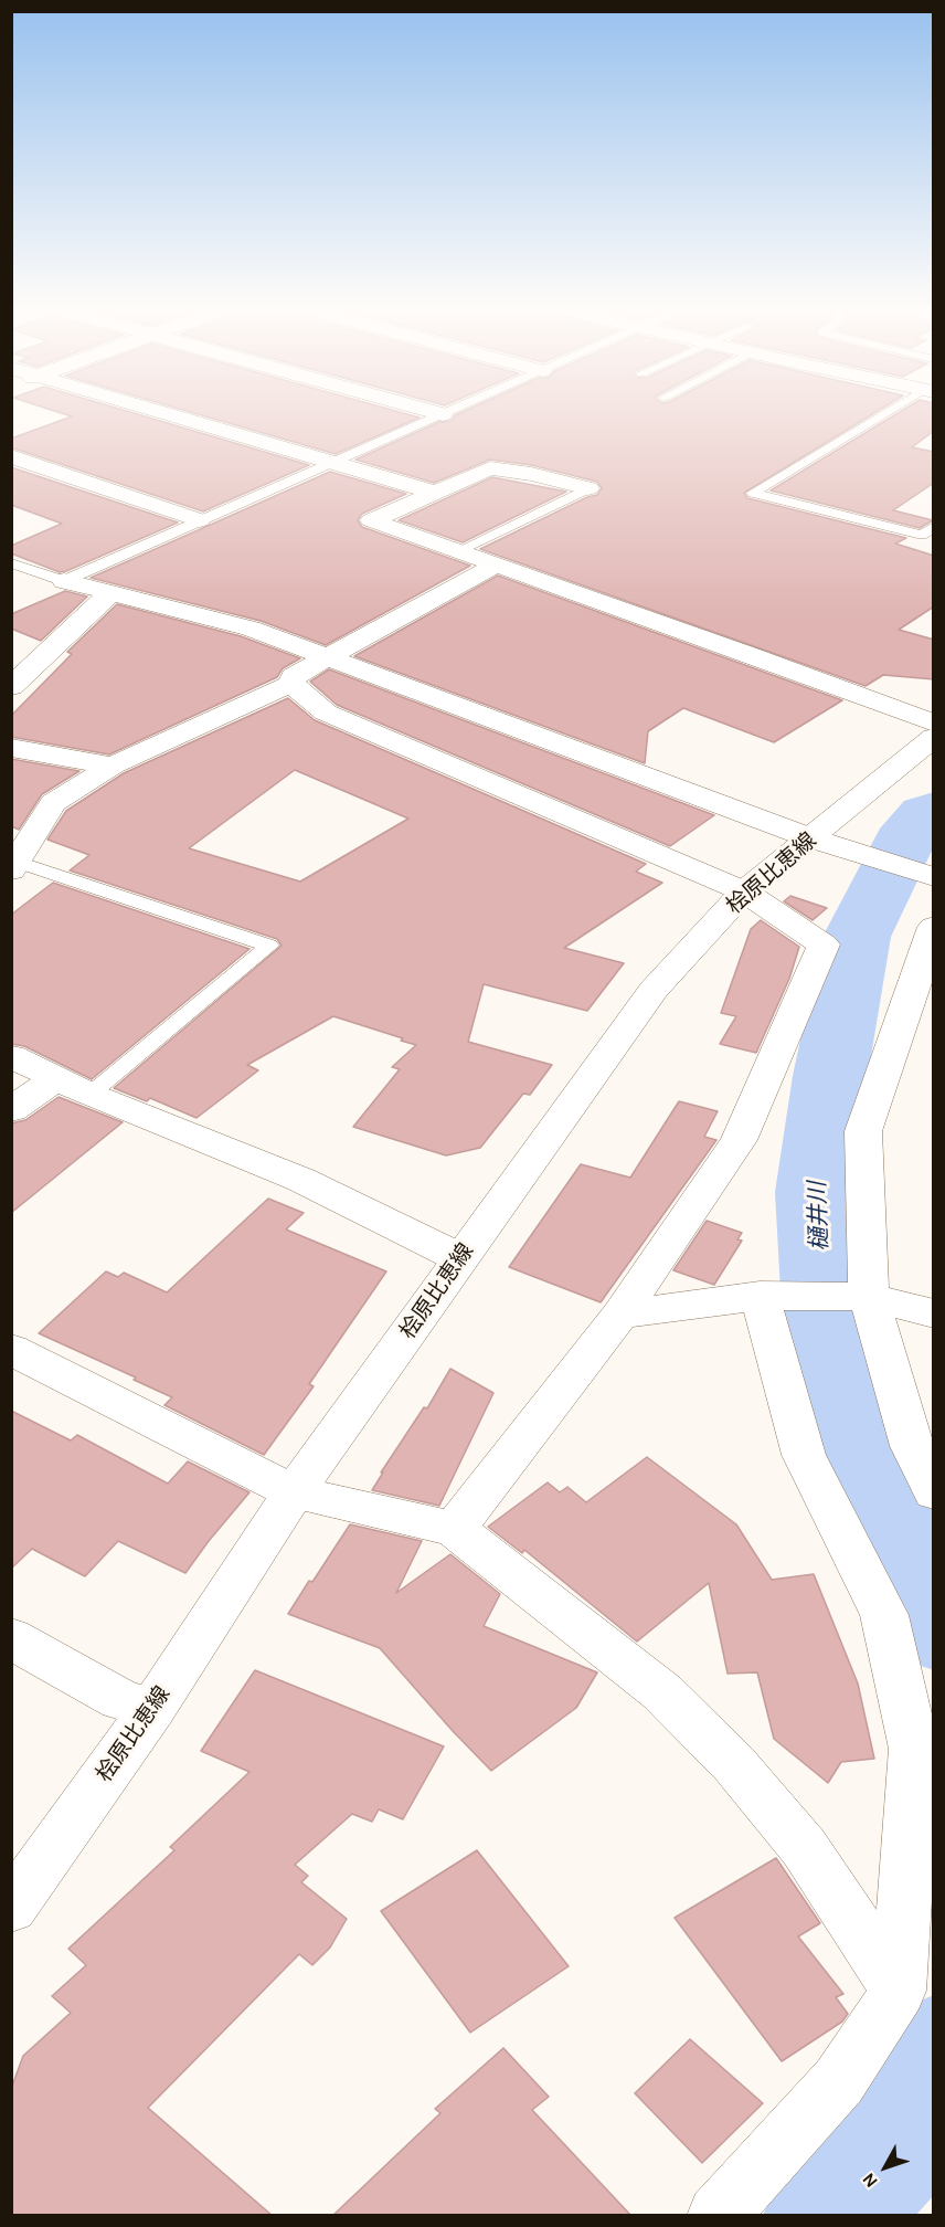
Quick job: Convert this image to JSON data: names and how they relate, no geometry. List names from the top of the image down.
{
  "streets": {
    "street": ["桧原比恵線"]
  },
  "water": ["樋井川"],
  "north": "bottom left"
}
